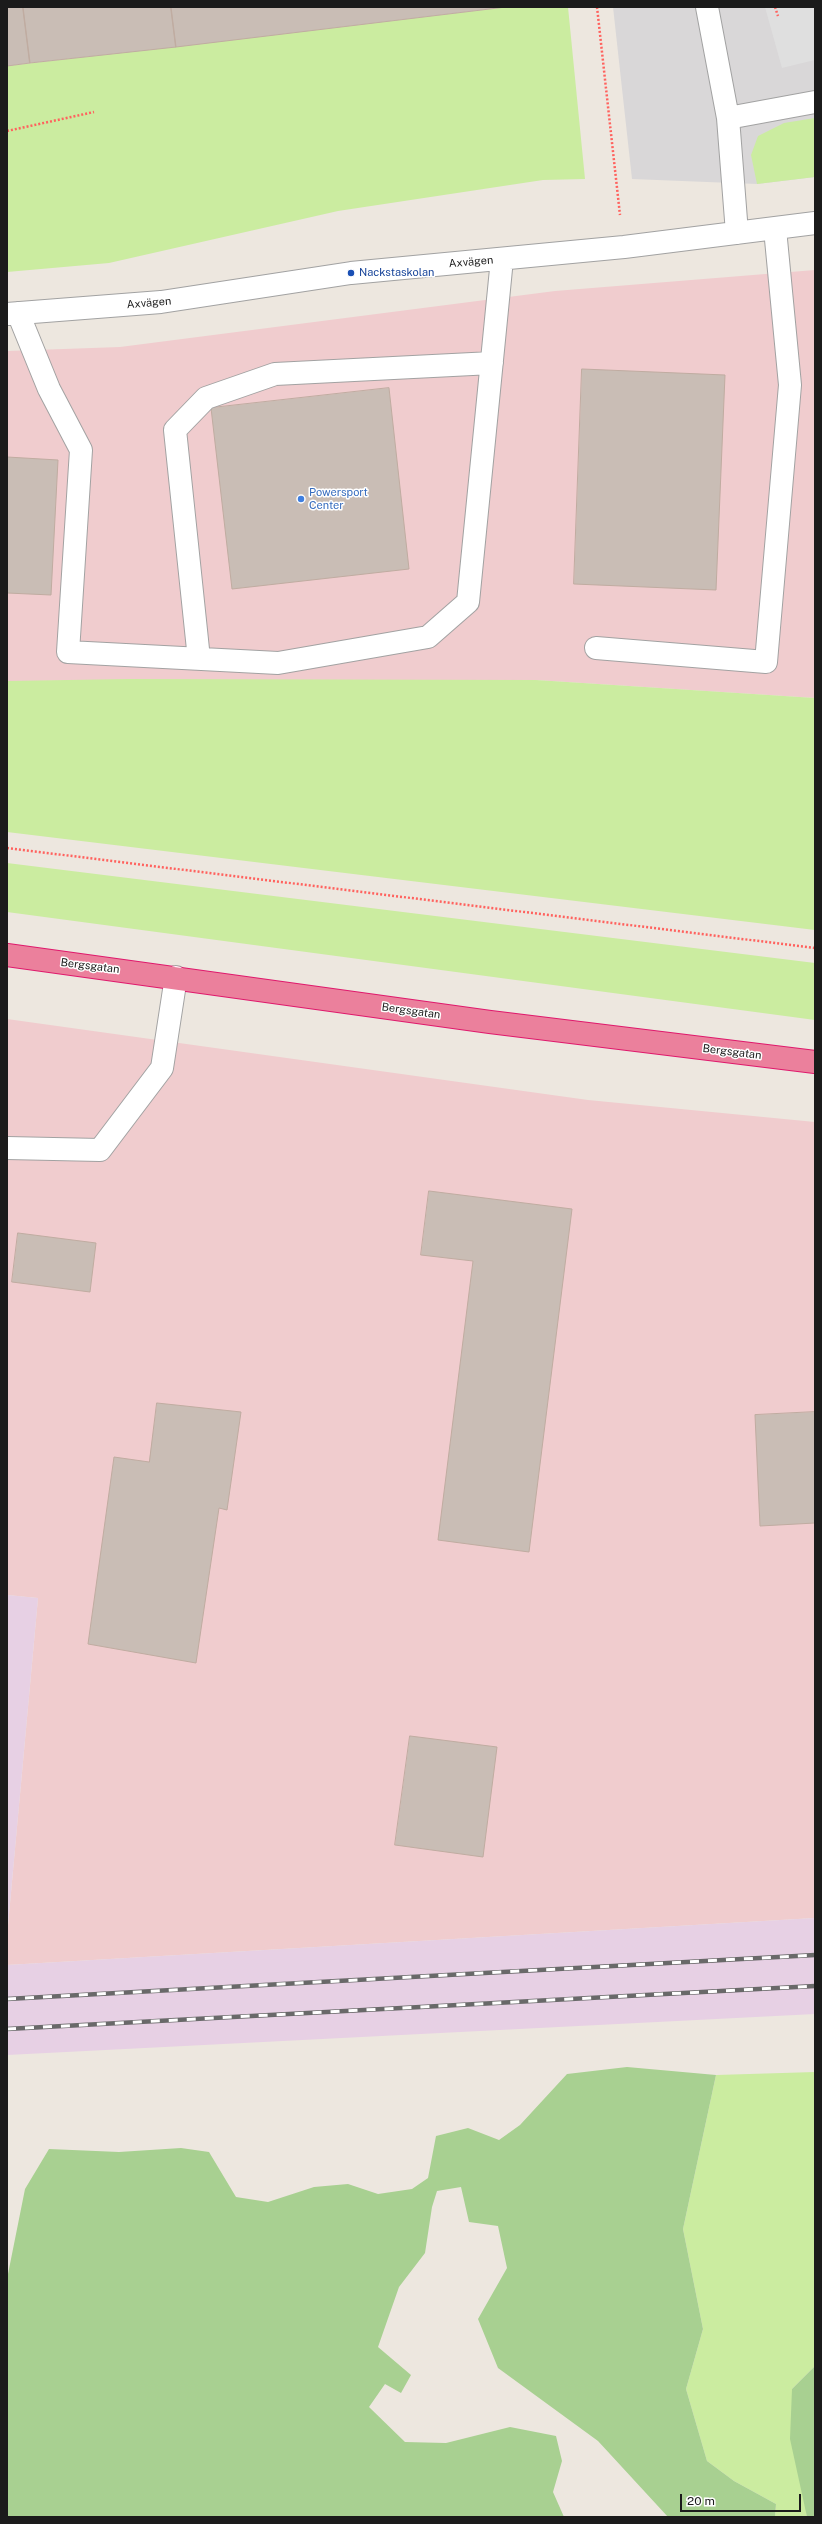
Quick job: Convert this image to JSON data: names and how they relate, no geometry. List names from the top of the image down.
{
  "streets": {
    "highway": ["Bergsgatan"],
    "street": ["Axvägen"]
  },
  "places": ["Nackstaskolan", "Powersport Center"],
  "scale_bar": "20 m"
}
